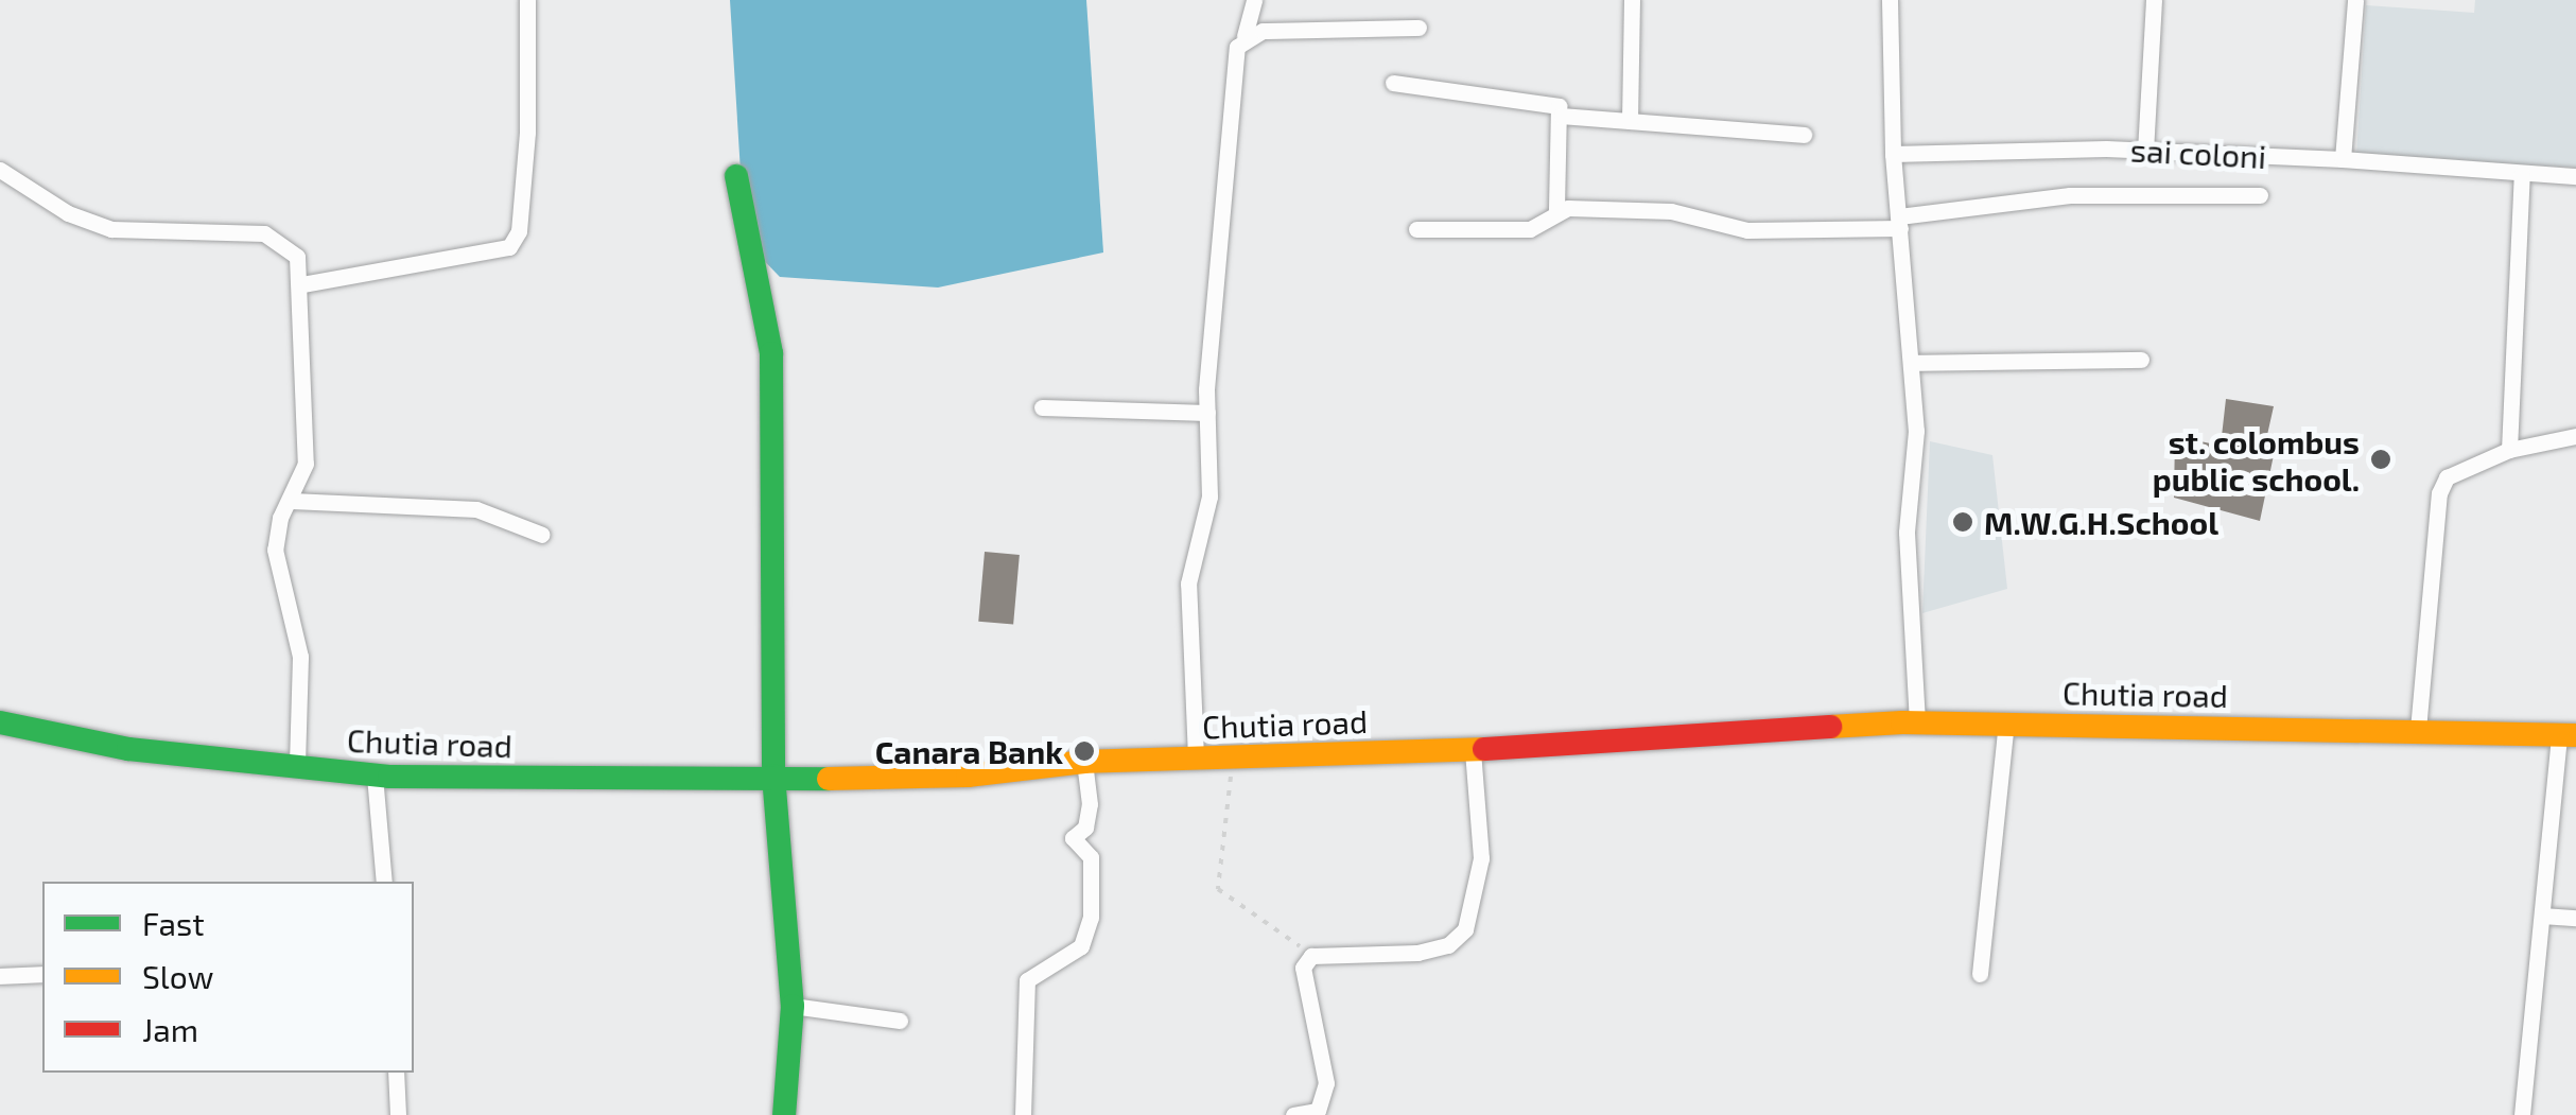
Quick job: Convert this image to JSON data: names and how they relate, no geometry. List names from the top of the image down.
{
  "streets": {
    "street": ["sai coloni", "Chutia road"]
  },
  "places": ["st. colombus public school.", "M.W.G.H.School", "Canara Bank"],
  "legend": ["Fast", "Slow", "Jam"]
}
